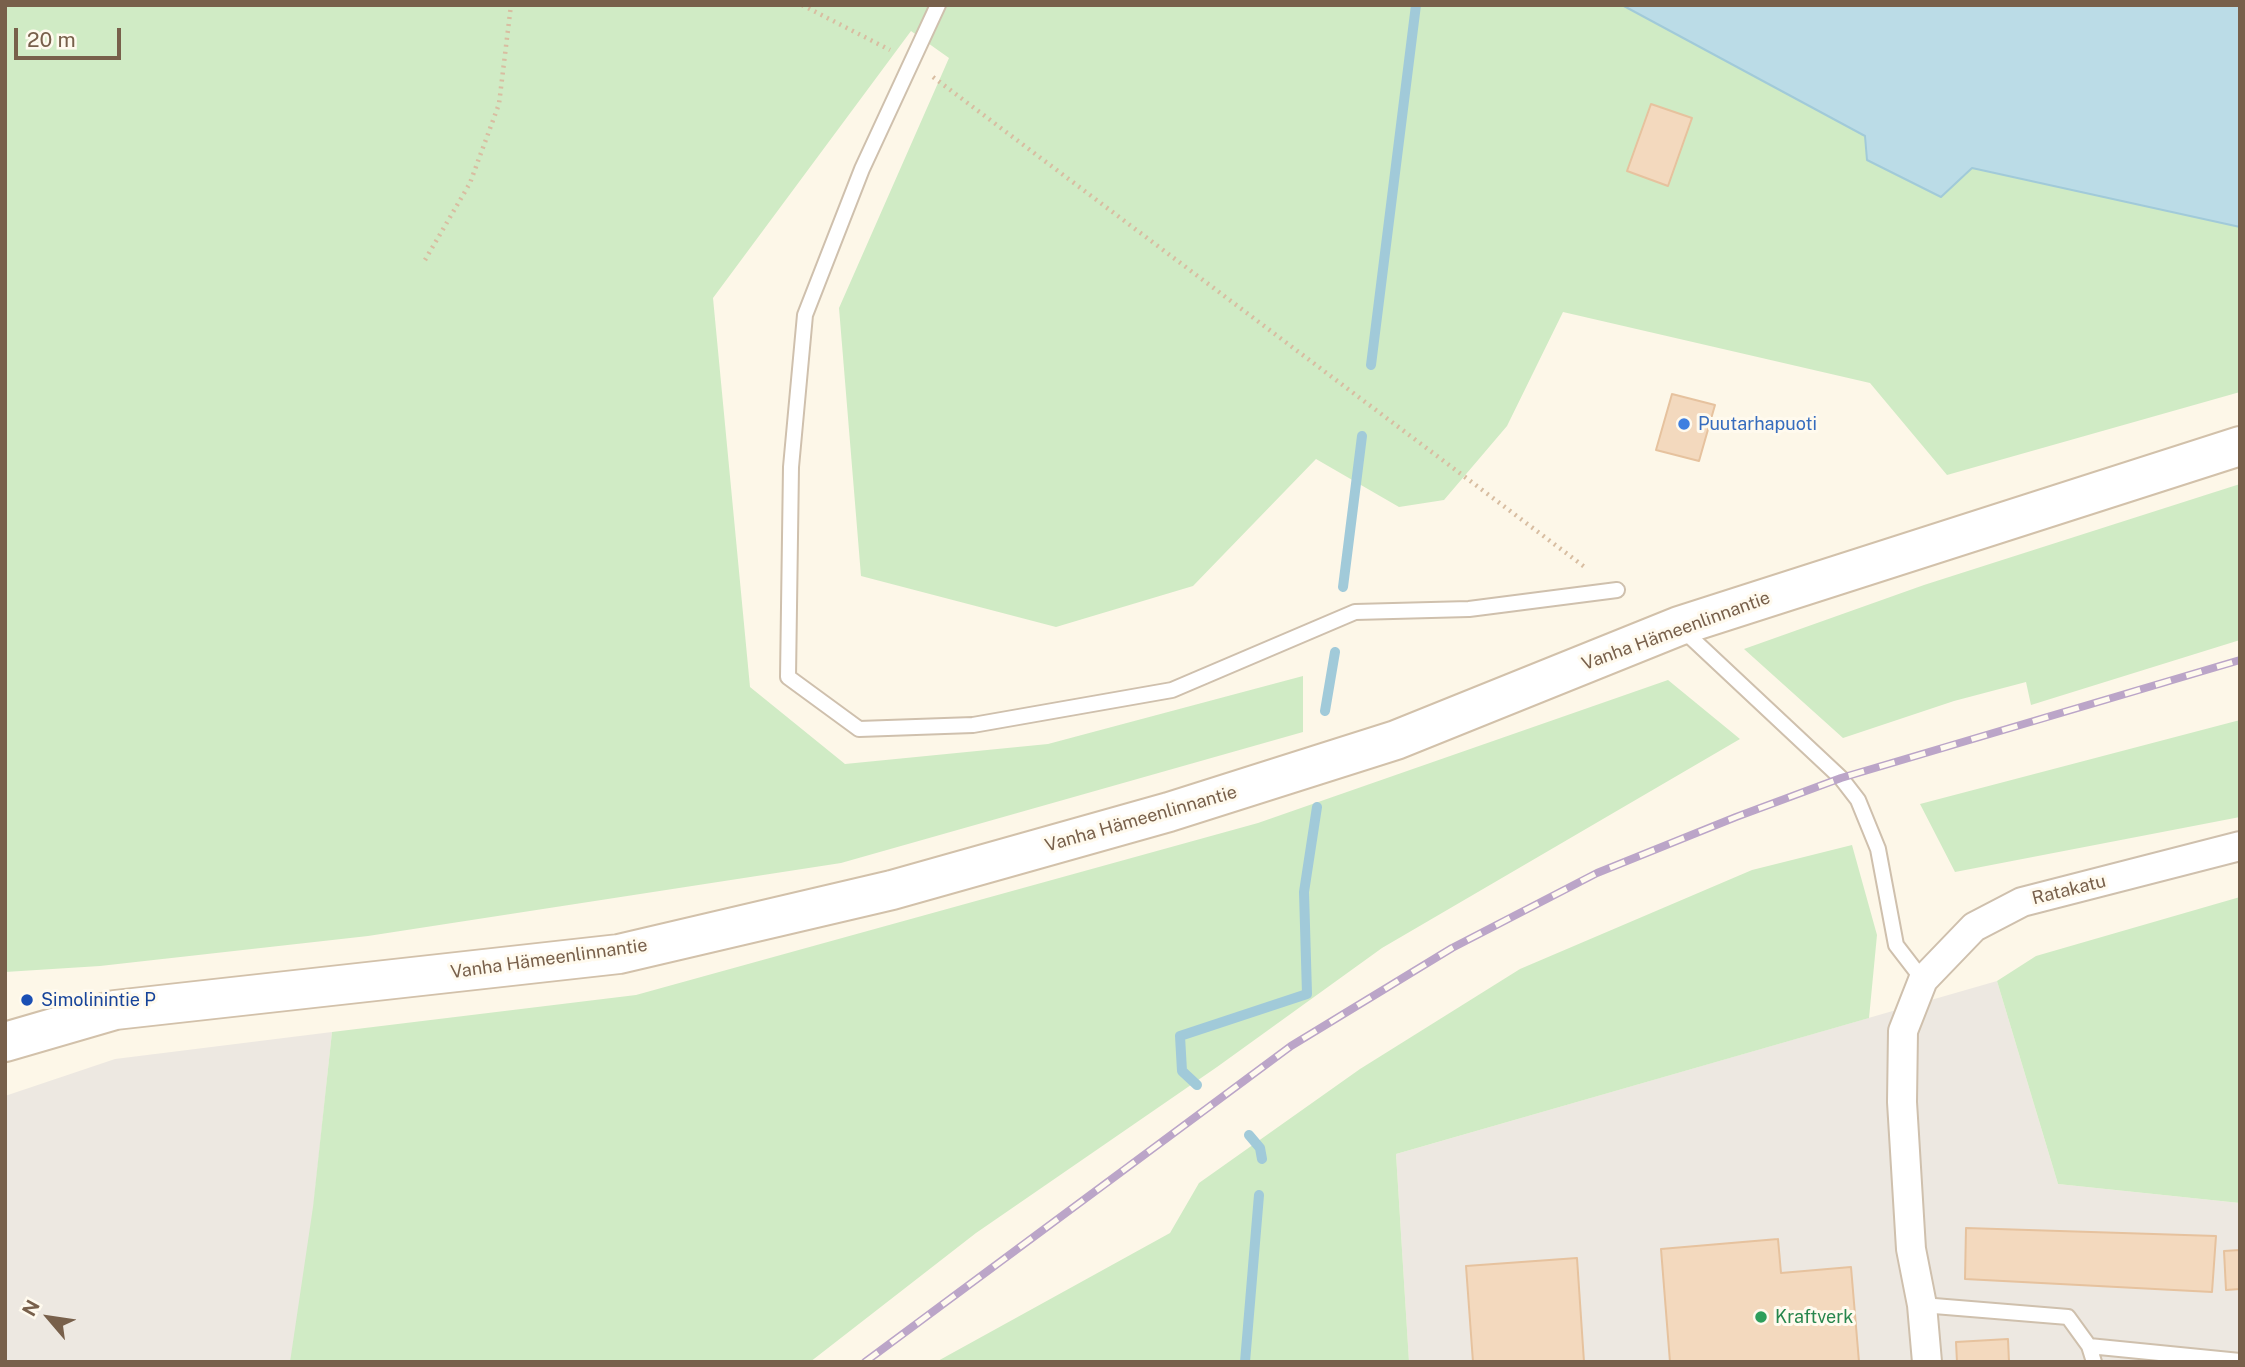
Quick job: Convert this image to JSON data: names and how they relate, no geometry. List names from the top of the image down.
{
  "streets": {
    "street": ["Vanha Hämeenlinnantie", "Ratakatu"]
  },
  "places": ["Puutarhapuoti", "Simolinintie P", "Kraftverk"],
  "scale_bar": "20 m",
  "north": "top left"
}
